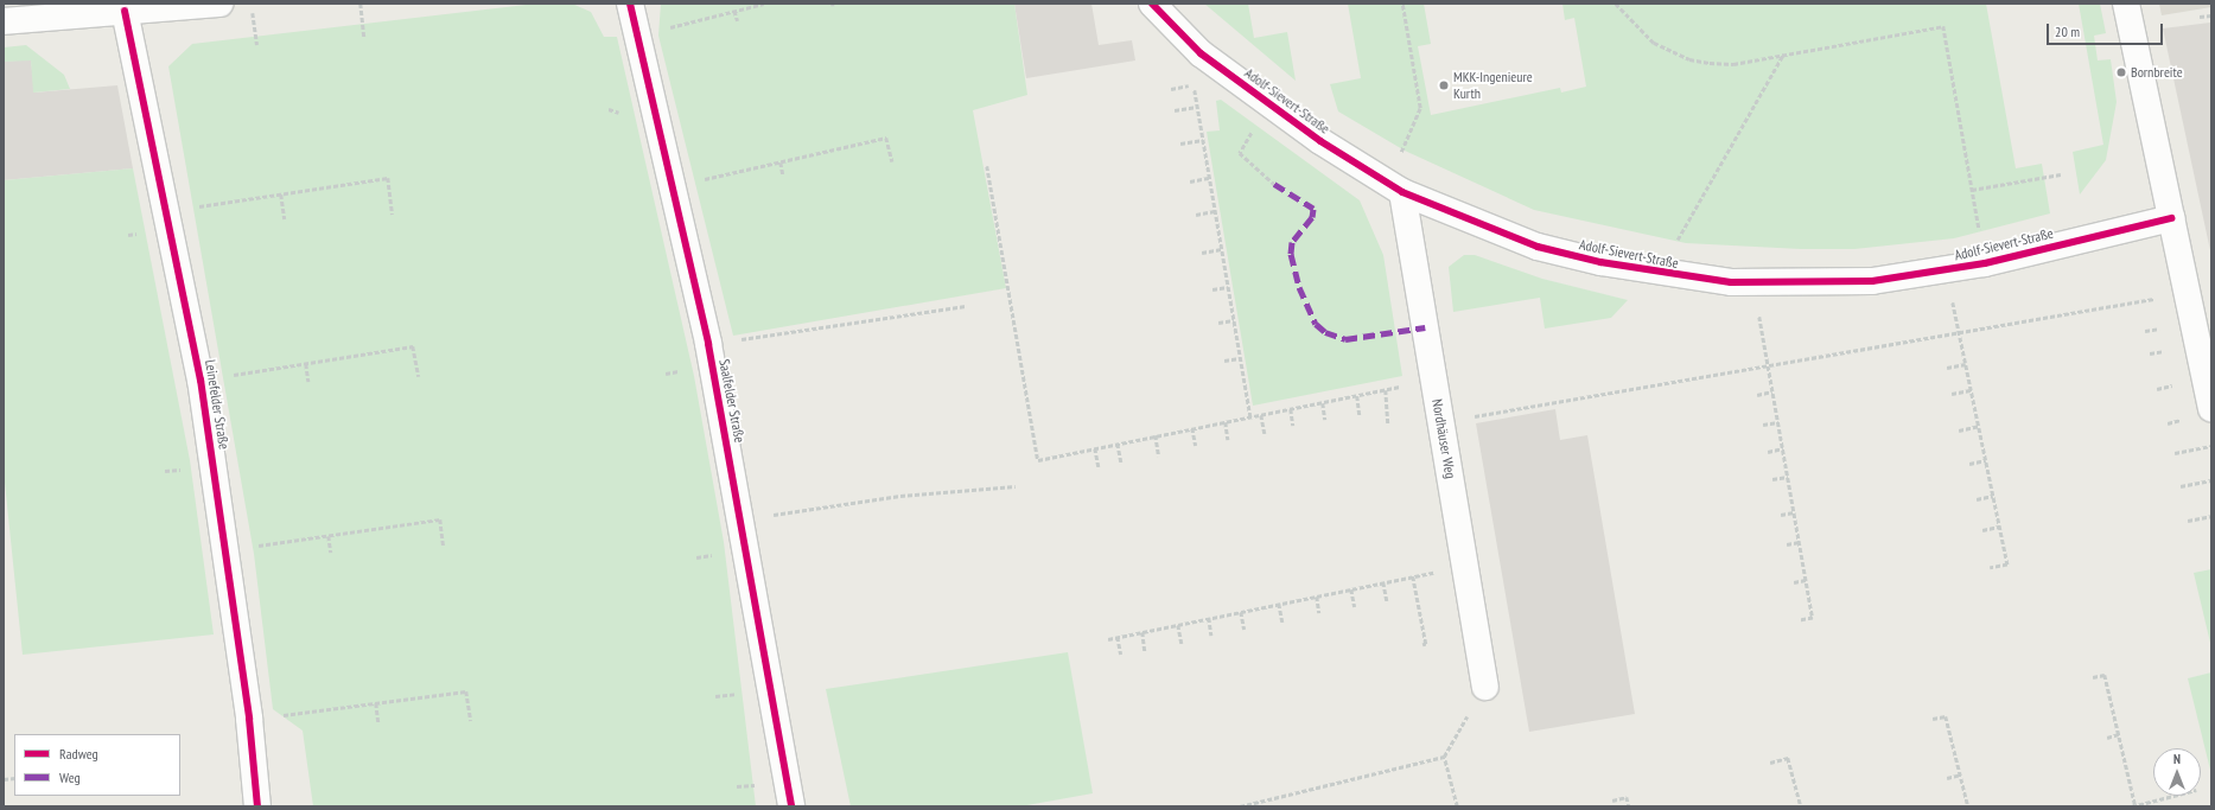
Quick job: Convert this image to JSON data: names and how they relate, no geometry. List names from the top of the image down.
{
  "streets": {
    "street": [
      "Adolf-Sievert-Straße",
      "Saalfelder Straße",
      "Leinefelder Straße",
      "Nordhäuser Weg"
    ]
  },
  "crossings": [
    ["Adolf-Sievert-Straße", "Nordhäuser Weg"]
  ],
  "places": ["Bornbreite", "MKK-Ingenieure Kurth"],
  "legend": ["Radweg", "Weg"],
  "scale_bar": "20 m",
  "north": "top"
}
